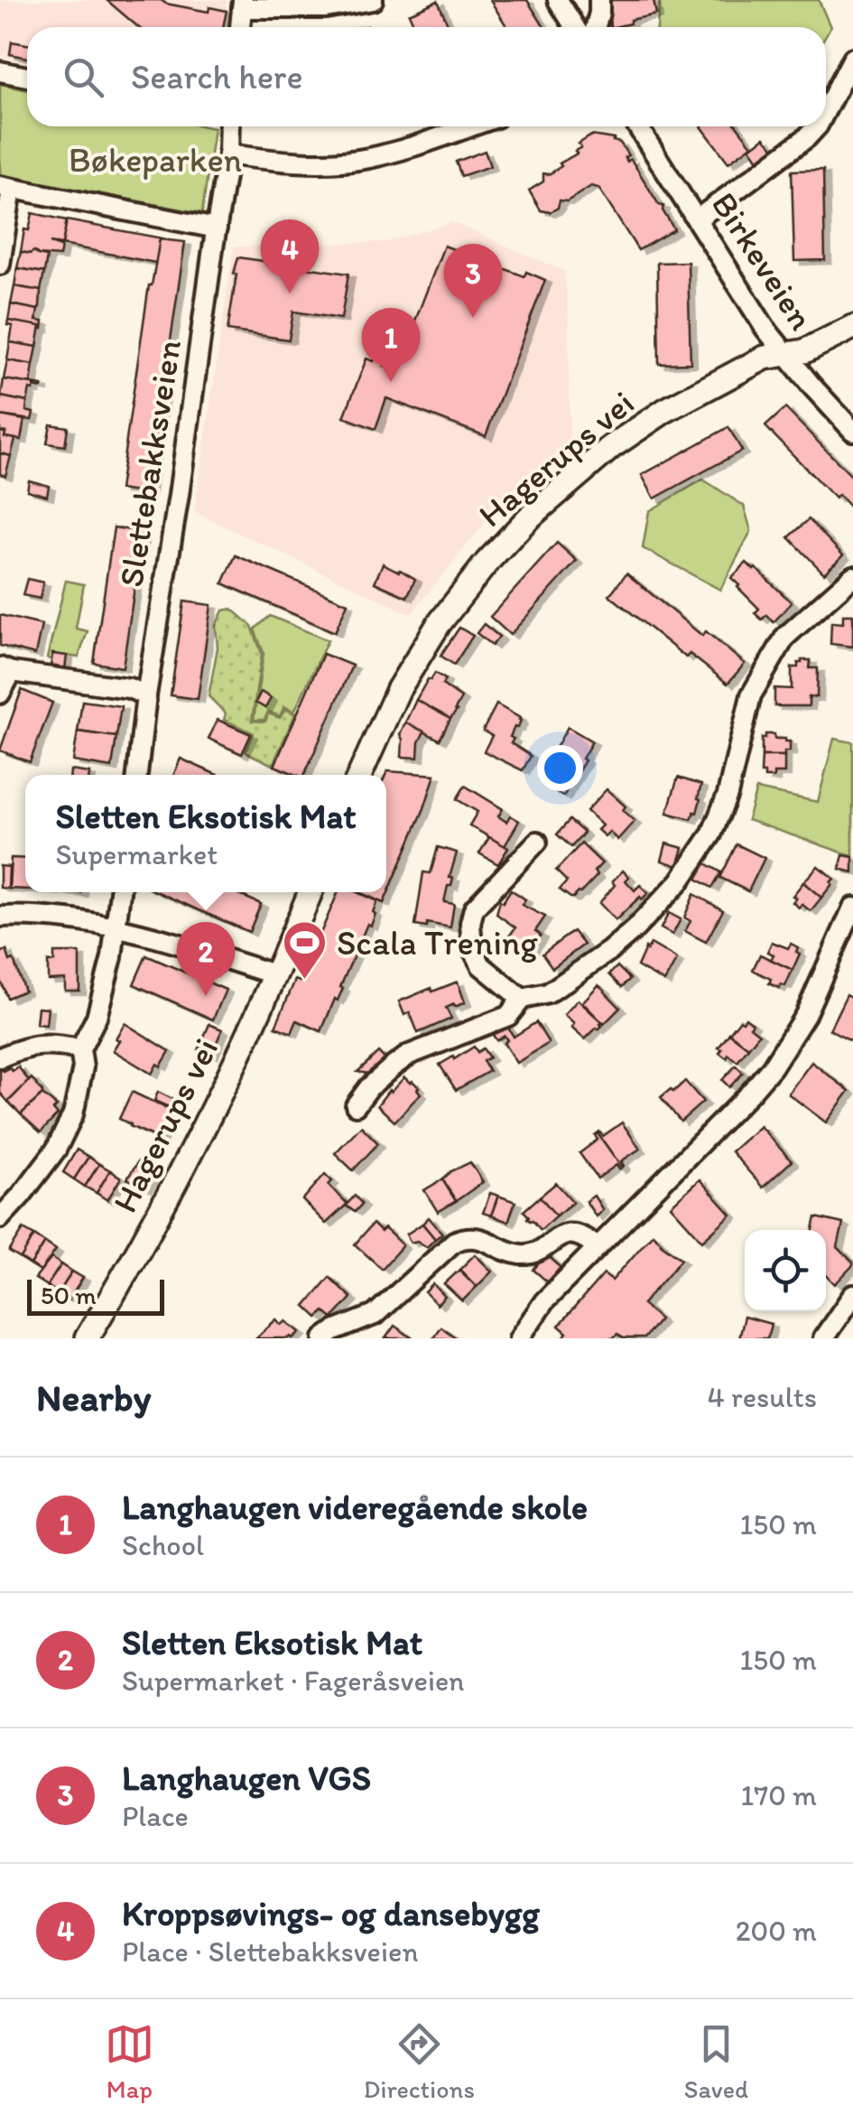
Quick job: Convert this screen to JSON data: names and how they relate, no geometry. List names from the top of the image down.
{
  "streets": {
    "main road": ["Hagerups vei"],
    "street": ["Birkeveien", "Slettebakksveien"]
  },
  "crossings": [
    ["Birkeveien", "Hagerups vei"]
  ],
  "parks": ["Bøkeparken"],
  "places": {
    "sports": ["Scala Trening"]
  },
  "scale_bar": "50 m",
  "page": {
    "search": "Search here",
    "pins": [
      "4",
      "3",
      "1",
      "2"
    ],
    "popup": ["Sletten Eksotisk Mat", "Supermarket"],
    "scale": "50 m",
    "heading": ["Nearby", "4 results"],
    "list": [
      {
        "mark": "1",
        "name": "Langhaugen videregående skole",
        "note": "School",
        "value": "150 m"
      },
      {
        "mark": "2",
        "name": "Sletten Eksotisk Mat",
        "note": "Supermarket · Fageråsveien",
        "value": "150 m"
      },
      {
        "mark": "3",
        "name": "Langhaugen VGS",
        "note": "Place",
        "value": "170 m"
      },
      {
        "mark": "4",
        "name": "Kroppsøvings- og dansebygg",
        "note": "Place · Slettebakksveien",
        "value": "200 m"
      }
    ],
    "nav": ["Map", "Directions", "Saved"]
  }
}
